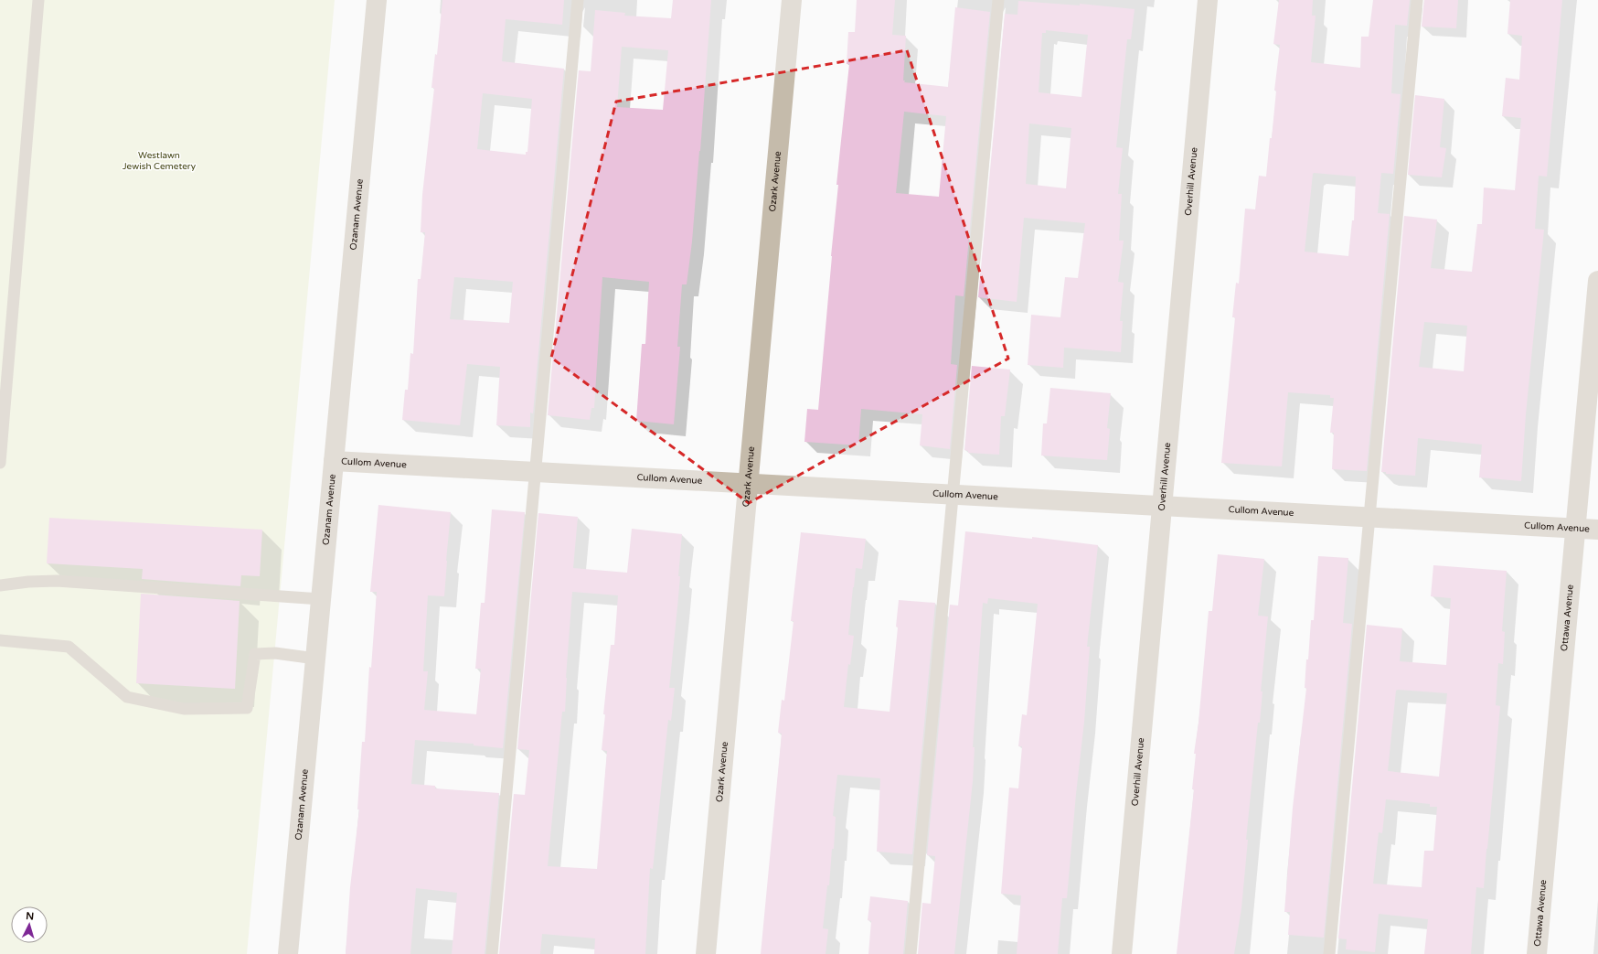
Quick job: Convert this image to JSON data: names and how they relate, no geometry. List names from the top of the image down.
{
  "streets": {
    "street": [
      "Ozark Avenue",
      "Overhill Avenue",
      "Ozanam Avenue",
      "Cullom Avenue",
      "Ottawa Avenue"
    ]
  },
  "crossings": [
    ["Ozark Avenue", "Cullom Avenue"],
    ["Overhill Avenue", "Cullom Avenue"],
    ["Ozanam Avenue", "Cullom Avenue"],
    ["Cullom Avenue", "Ottawa Avenue"]
  ],
  "parks": ["Westlawn Jewish Cemetery"],
  "north": "top"
}
